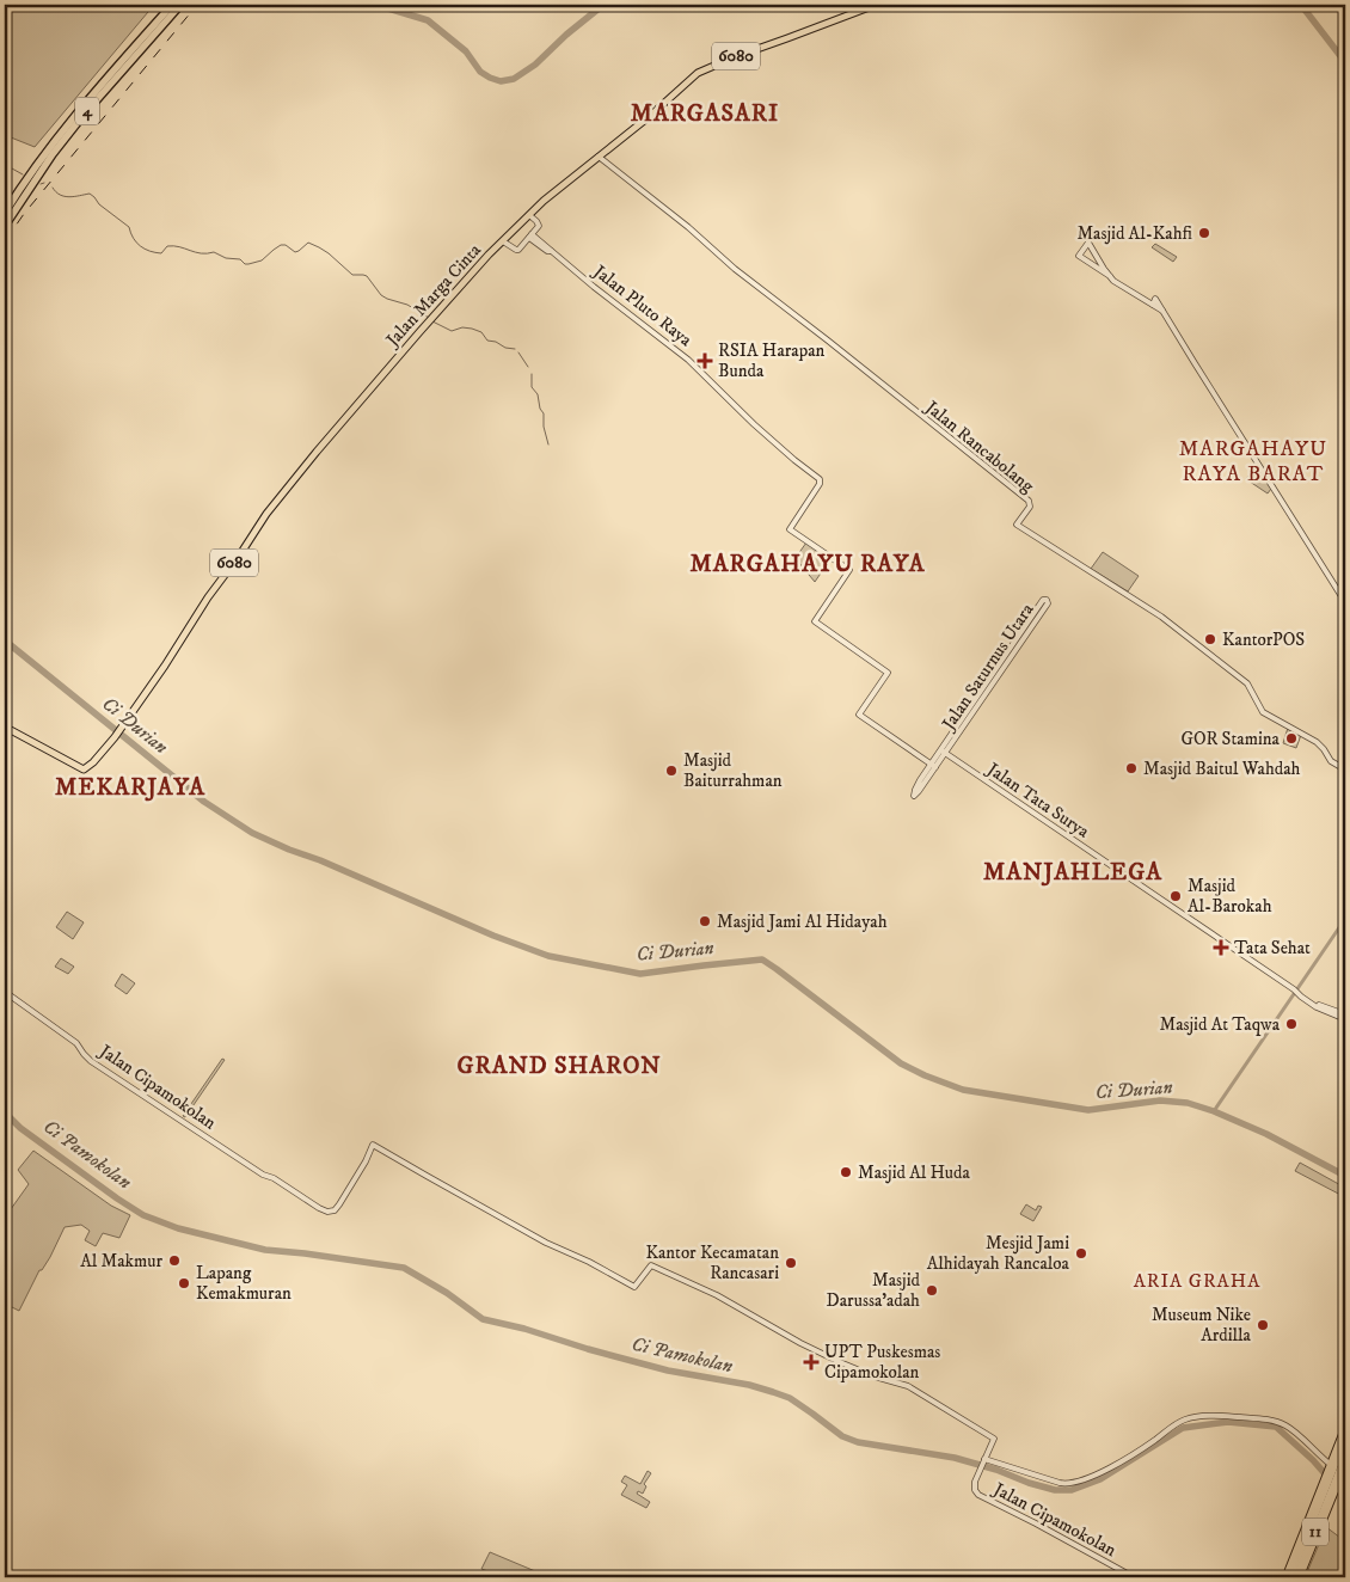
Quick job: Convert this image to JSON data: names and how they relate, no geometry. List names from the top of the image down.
{
  "streets": {
    "highway": ["4", "11"],
    "main road": ["6080", "Jalan Marga Cinta"],
    "street": [
      "Jalan Pluto Raya",
      "Jalan Rancabolang",
      "Jalan Saturnus Utara",
      "Jalan Tata Surya",
      "Jalan Cipamokolan"
    ]
  },
  "crossings": [
    ["Jalan Marga Cinta", "Jalan Rancabolang"],
    ["Jalan Saturnus Utara", "Jalan Tata Surya"]
  ],
  "districts": [
    "MARGASARI",
    "MARGAHAYU RAYA BARAT",
    "MARGAHAYU RAYA",
    "MEKARJAYA",
    "MANJAHLEGA",
    "GRAND SHARON",
    "ARIA GRAHA"
  ],
  "water": ["Ci Durian", "Ci Pamokolan"],
  "places": {
    "other": [
      "Masjid Al-Kahfi",
      "KantorPOS",
      "GOR Stamina",
      "Masjid Baitul Wahdah",
      "Masjid Baiturrahman",
      "Masjid Al-Barokah",
      "Masjid Jami Al Hidayah",
      "Masjid At Taqwa",
      "Masjid Al Huda",
      "Mesjid Jami Alhidayah Rancaloa",
      "Al Makmur",
      "Kantor Kecamatan Rancasari",
      "Lapang Kemakmuran",
      "Masjid Darussa'adah",
      "Museum Nike Ardilla"
    ],
    "health": ["RSIA Harapan Bunda", "Tata Sehat", "UPT Puskesmas Cipamokolan"]
  }
}
